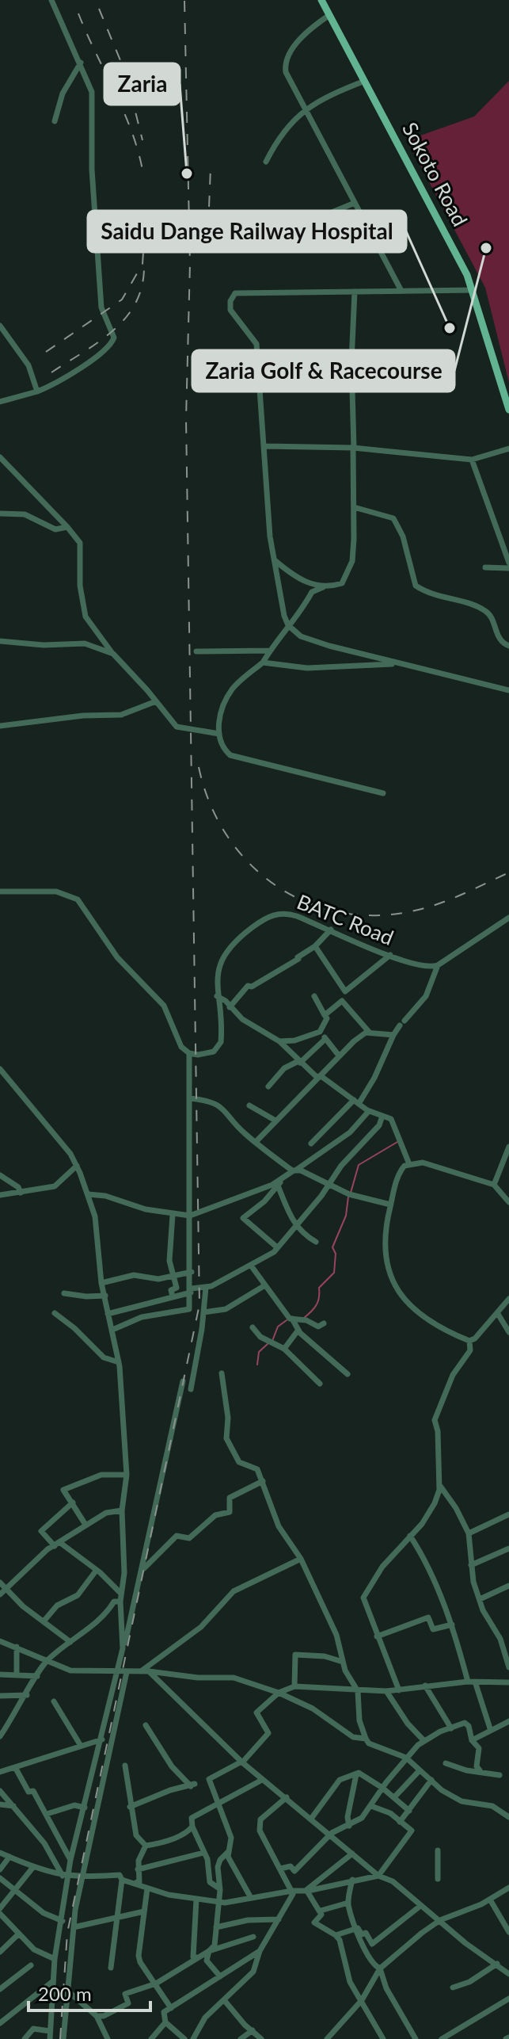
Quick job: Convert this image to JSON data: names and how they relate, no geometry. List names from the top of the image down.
{
  "streets": {
    "main road": ["Sokoto Road"],
    "street": ["BATC Road"]
  },
  "places": ["Zaria", "Zaria Golf & Racecourse", "Saidu Dange Railway Hospital"],
  "scale_bar": "200 m"
}
